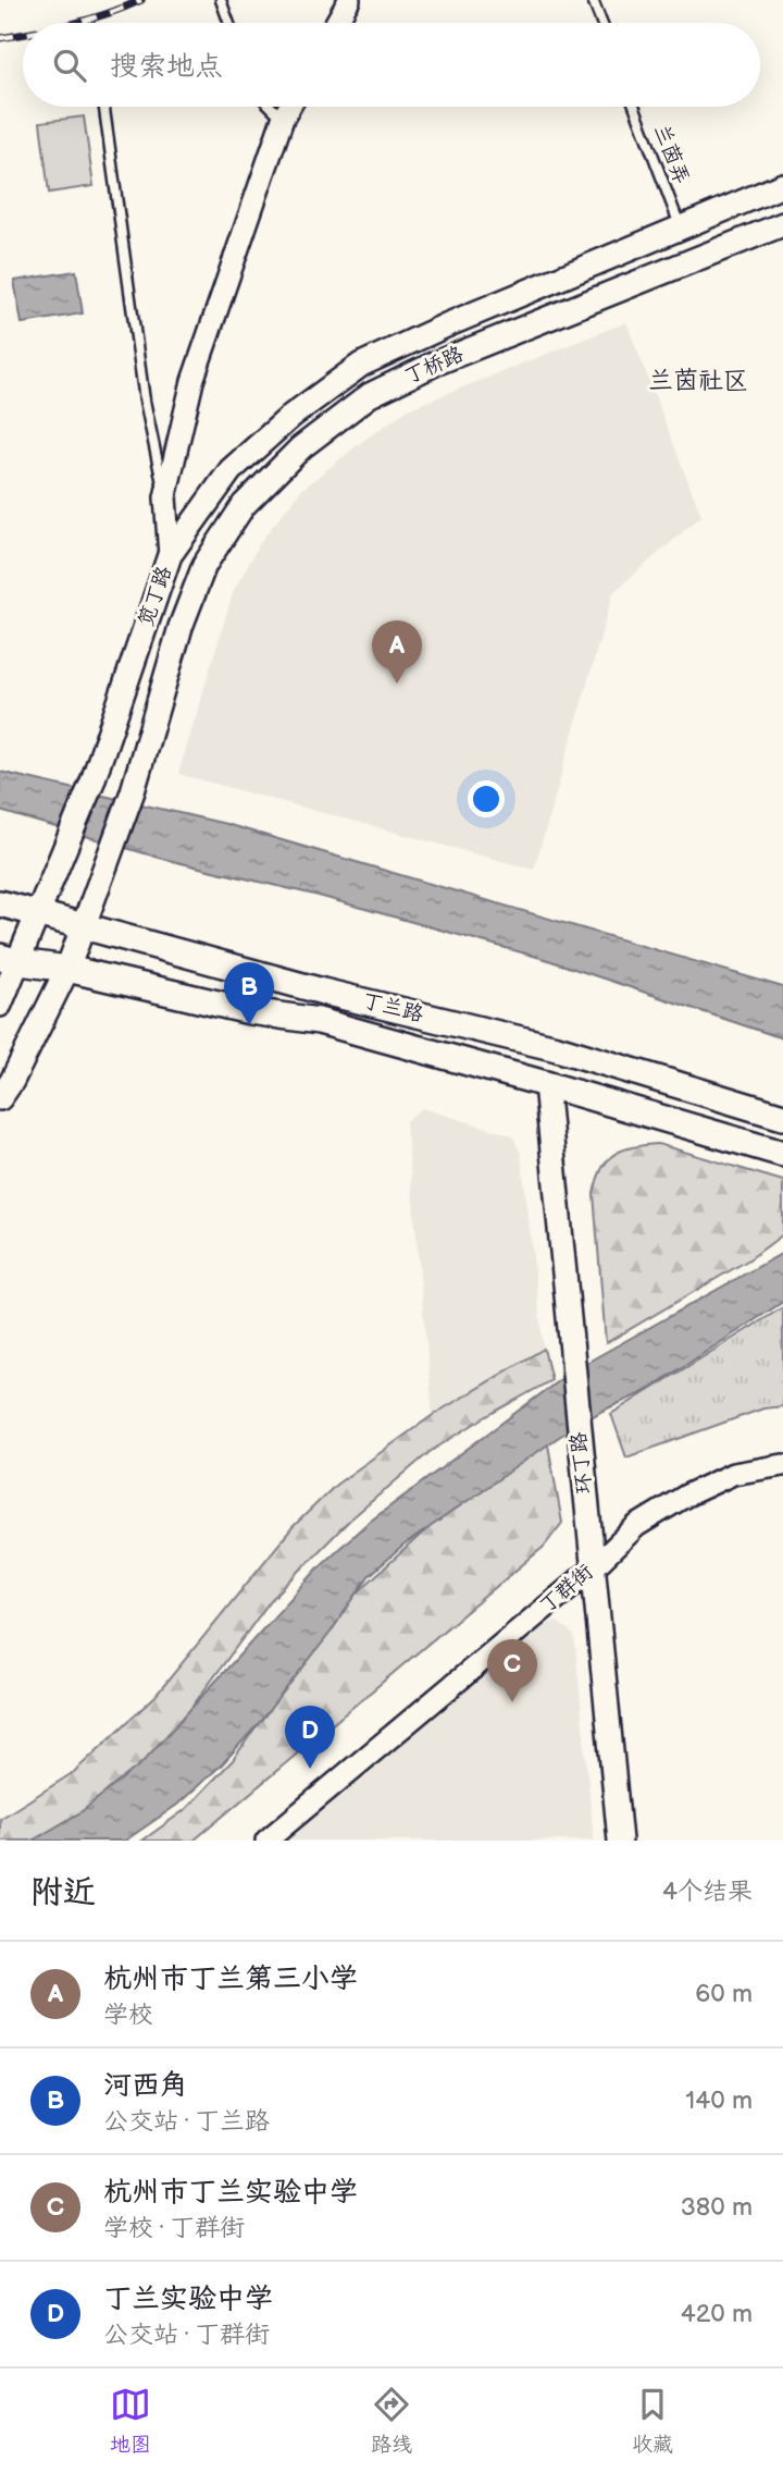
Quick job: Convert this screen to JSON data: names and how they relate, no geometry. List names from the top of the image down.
{
  "streets": {
    "main road": [
      "丁桥路",
      "笕丁路",
      "丁兰路",
      "环丁路"
    ],
    "street": ["丁群街"],
    "lane": ["兰茵弄"]
  },
  "crossings": [
    ["兰茵弄", "丁桥路"],
    ["丁桥路", "笕丁路"],
    ["笕丁路", "丁兰路"],
    ["丁兰路", "环丁路"],
    ["环丁路", "丁群街"]
  ],
  "districts": ["兰茵社区"],
  "page": {
    "search": "搜索地点",
    "pins": [
      "A",
      "B",
      "C",
      "D"
    ],
    "heading": ["附近", "4个结果"],
    "list": [
      {
        "mark": "A",
        "name": "杭州市丁兰第三小学",
        "note": "学校",
        "value": "60 m"
      },
      {
        "mark": "B",
        "name": "河西角",
        "note": "公交站 · 丁兰路",
        "value": "140 m"
      },
      {
        "mark": "C",
        "name": "杭州市丁兰实验中学",
        "note": "学校 · 丁群街",
        "value": "380 m"
      },
      {
        "mark": "D",
        "name": "丁兰实验中学",
        "note": "公交站 · 丁群街",
        "value": "420 m"
      }
    ],
    "nav": ["地图", "路线", "收藏"]
  }
}
